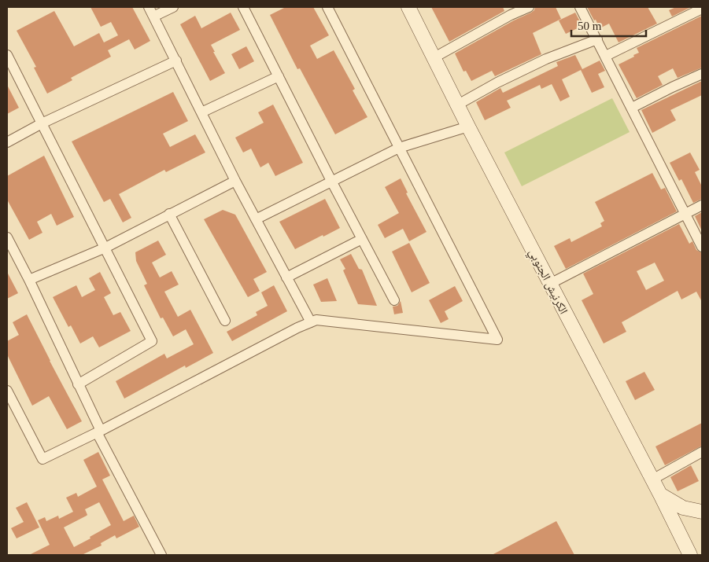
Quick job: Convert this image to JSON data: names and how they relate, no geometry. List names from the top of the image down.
{
  "streets": {
    "main road": ["الكرنيش الجنوبي"]
  },
  "scale_bar": "50 m"
}
